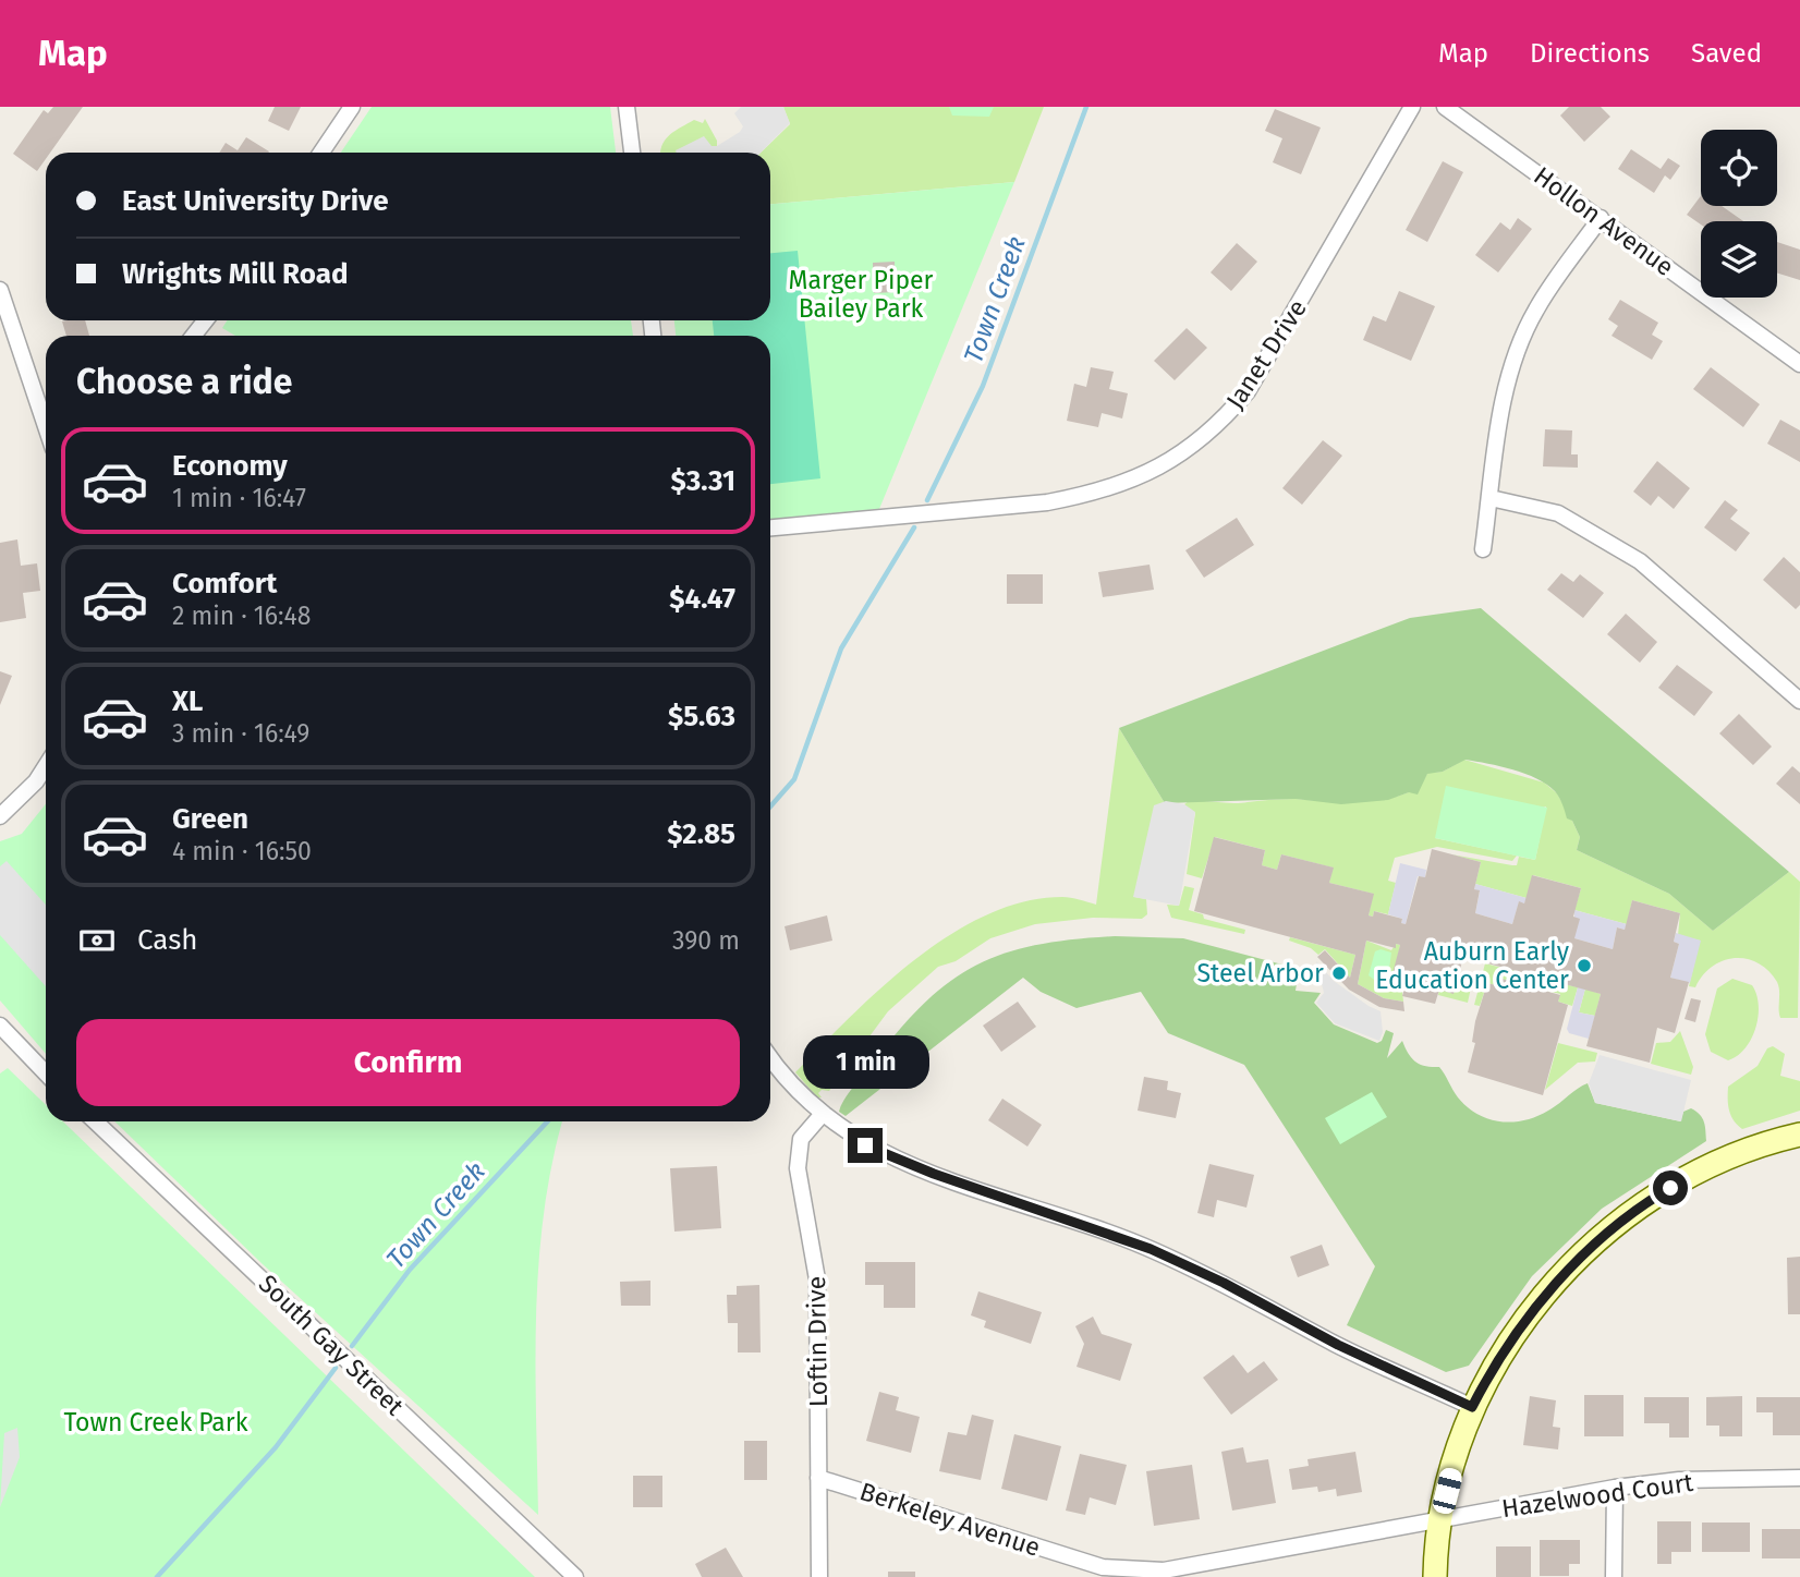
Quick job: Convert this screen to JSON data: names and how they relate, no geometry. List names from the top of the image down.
{
  "streets": {
    "street": [
      "Hollon Avenue",
      "Janet Drive",
      "Loftin Drive",
      "South Gay Street",
      "Hazelwood Court",
      "Berkeley Avenue"
    ]
  },
  "crossings": [
    ["Loftin Drive", "Berkeley Avenue"],
    ["Hazelwood Court", "Berkeley Avenue"]
  ],
  "water": ["Town Creek"],
  "parks": ["Marger Piper Bailey Park", "Town Creek Park"],
  "places": ["Auburn Early Education Center", "Steel Arbor"],
  "page": {
    "header": "Map",
    "nav": ["Map", "Directions", "Saved"],
    "banner": ["East University Drive", "Wrights Mill Road"],
    "heading": "Choose a ride",
    "list": [
      {
        "name": "Economy",
        "note": "1 min · 16:47",
        "value": "$3.31"
      },
      {
        "name": "Comfort",
        "note": "2 min · 16:48",
        "value": "$4.47"
      },
      {
        "name": "XL",
        "note": "3 min · 16:49",
        "value": "$5.63"
      },
      {
        "name": "Green",
        "note": "4 min · 16:50",
        "value": "$2.85"
      }
    ],
    "pay": ["Cash", "390 m"],
    "buttons": "Confirm",
    "bubble": "1 min"
  }
}
